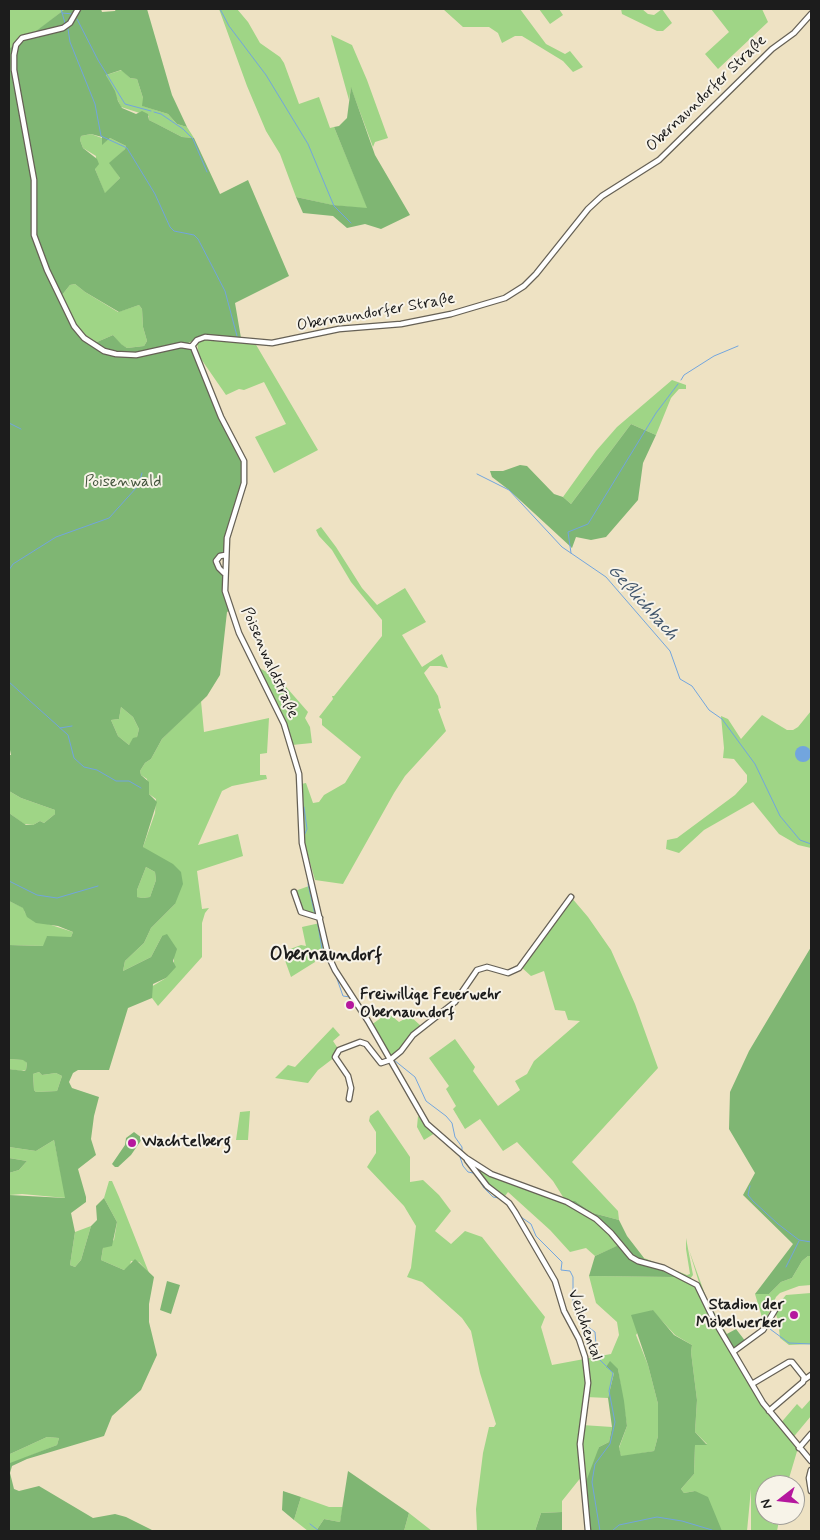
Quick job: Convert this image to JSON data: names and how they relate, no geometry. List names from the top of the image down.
{
  "streets": {
    "street": ["Obernaundorfer Straße", "Poisenwaldstraße", "Veilchental"]
  },
  "crossings": [
    ["Obernaundorfer Straße", "Poisenwaldstraße"],
    ["Poisenwaldstraße", "Veilchental"]
  ],
  "districts": ["Obernaundorf"],
  "water": ["Geßlichbach"],
  "parks": ["Poisenwald"],
  "places": ["Freiwillige Feuerwehr Obernaundorf", "Wachtelberg", "Stadion der Möbelwerker"],
  "north": "left"
}
